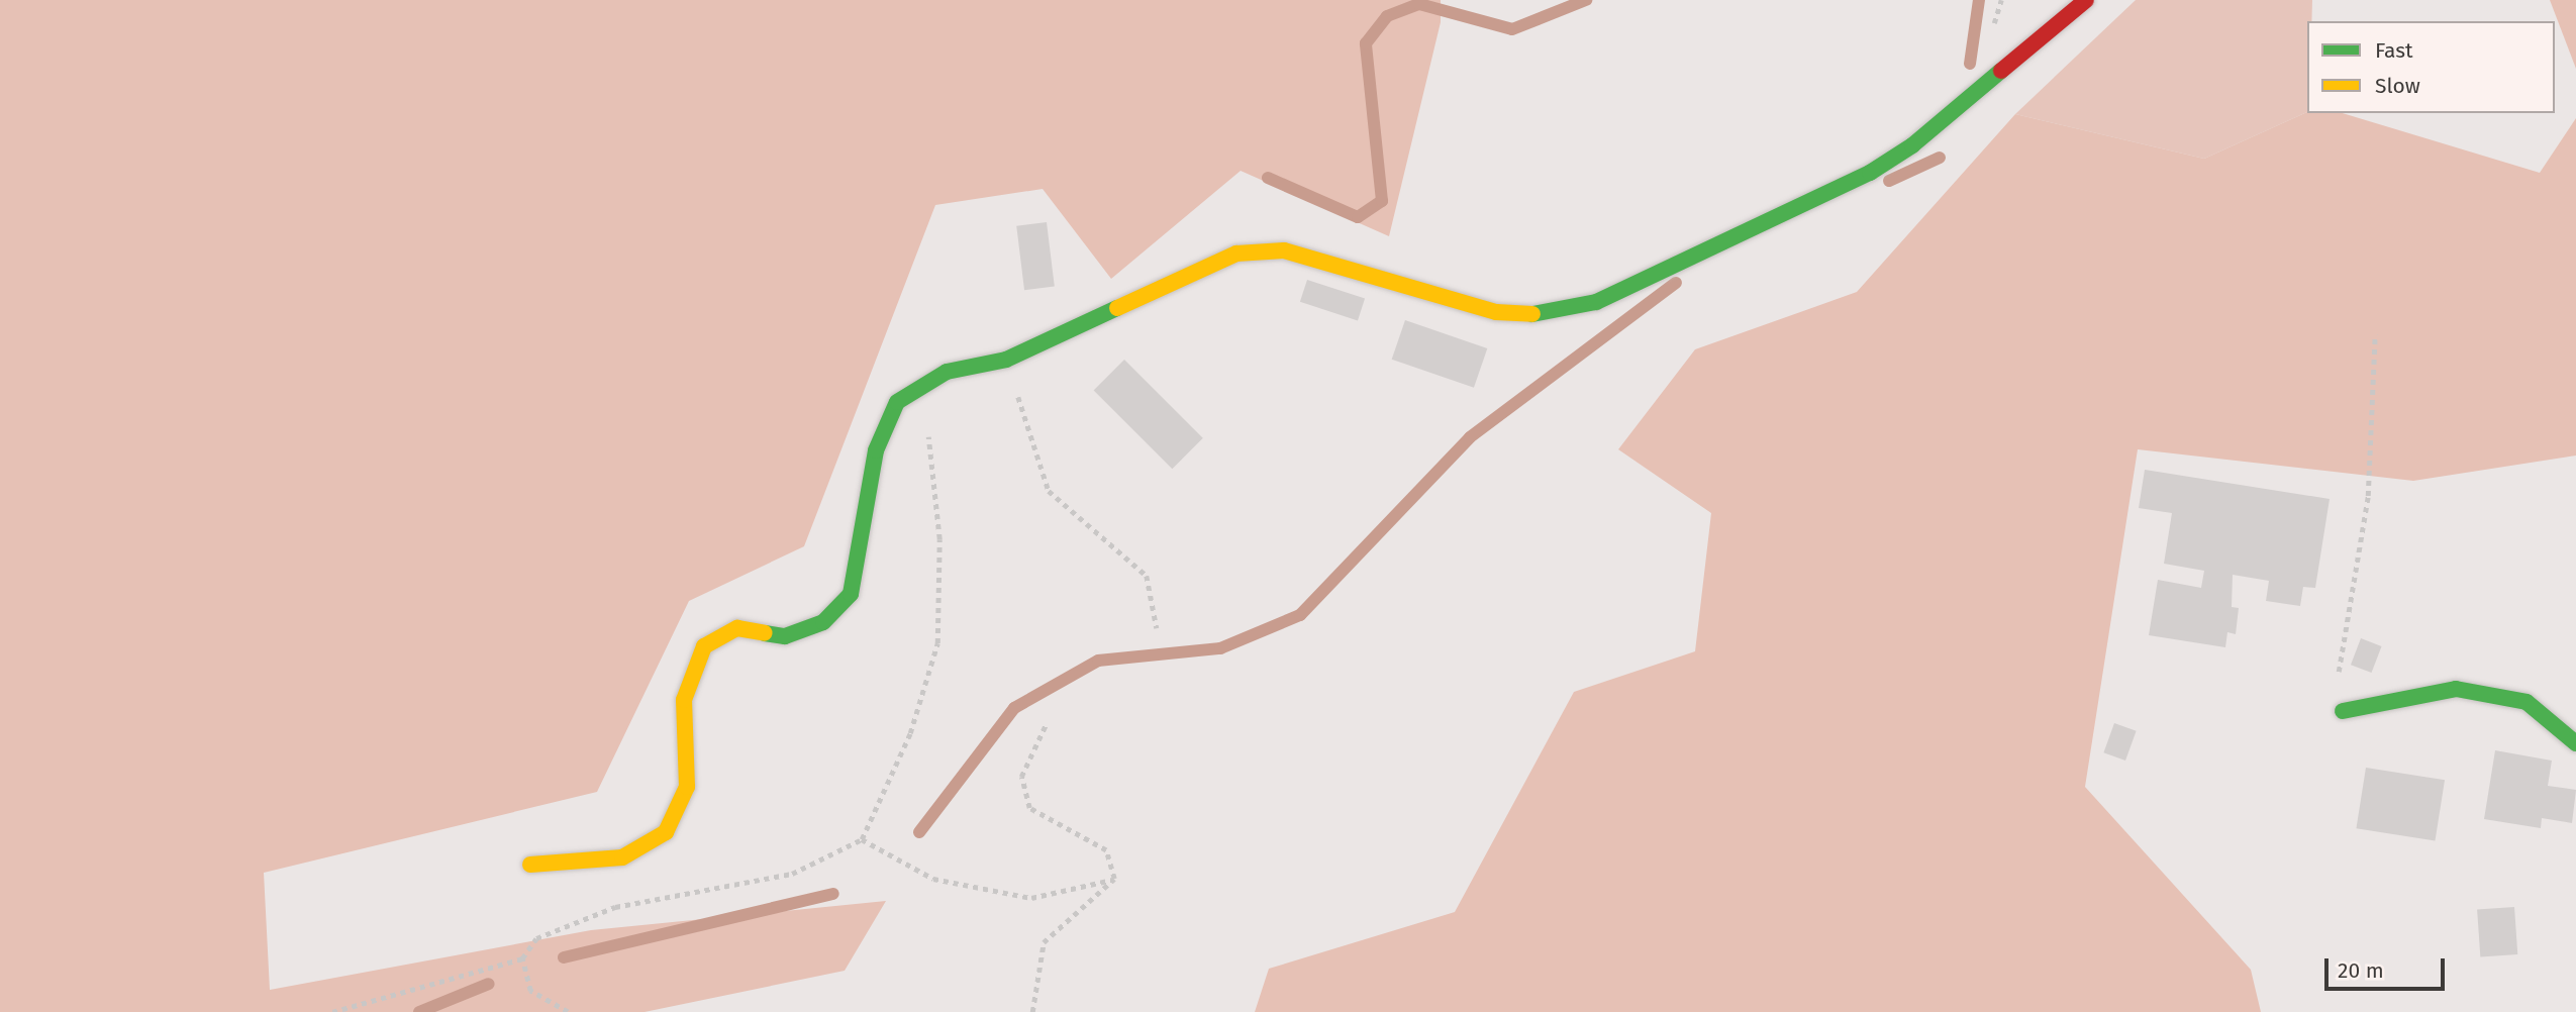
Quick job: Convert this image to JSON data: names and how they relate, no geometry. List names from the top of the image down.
{
  "legend": ["Fast", "Slow"],
  "scale_bar": "20 m"
}
